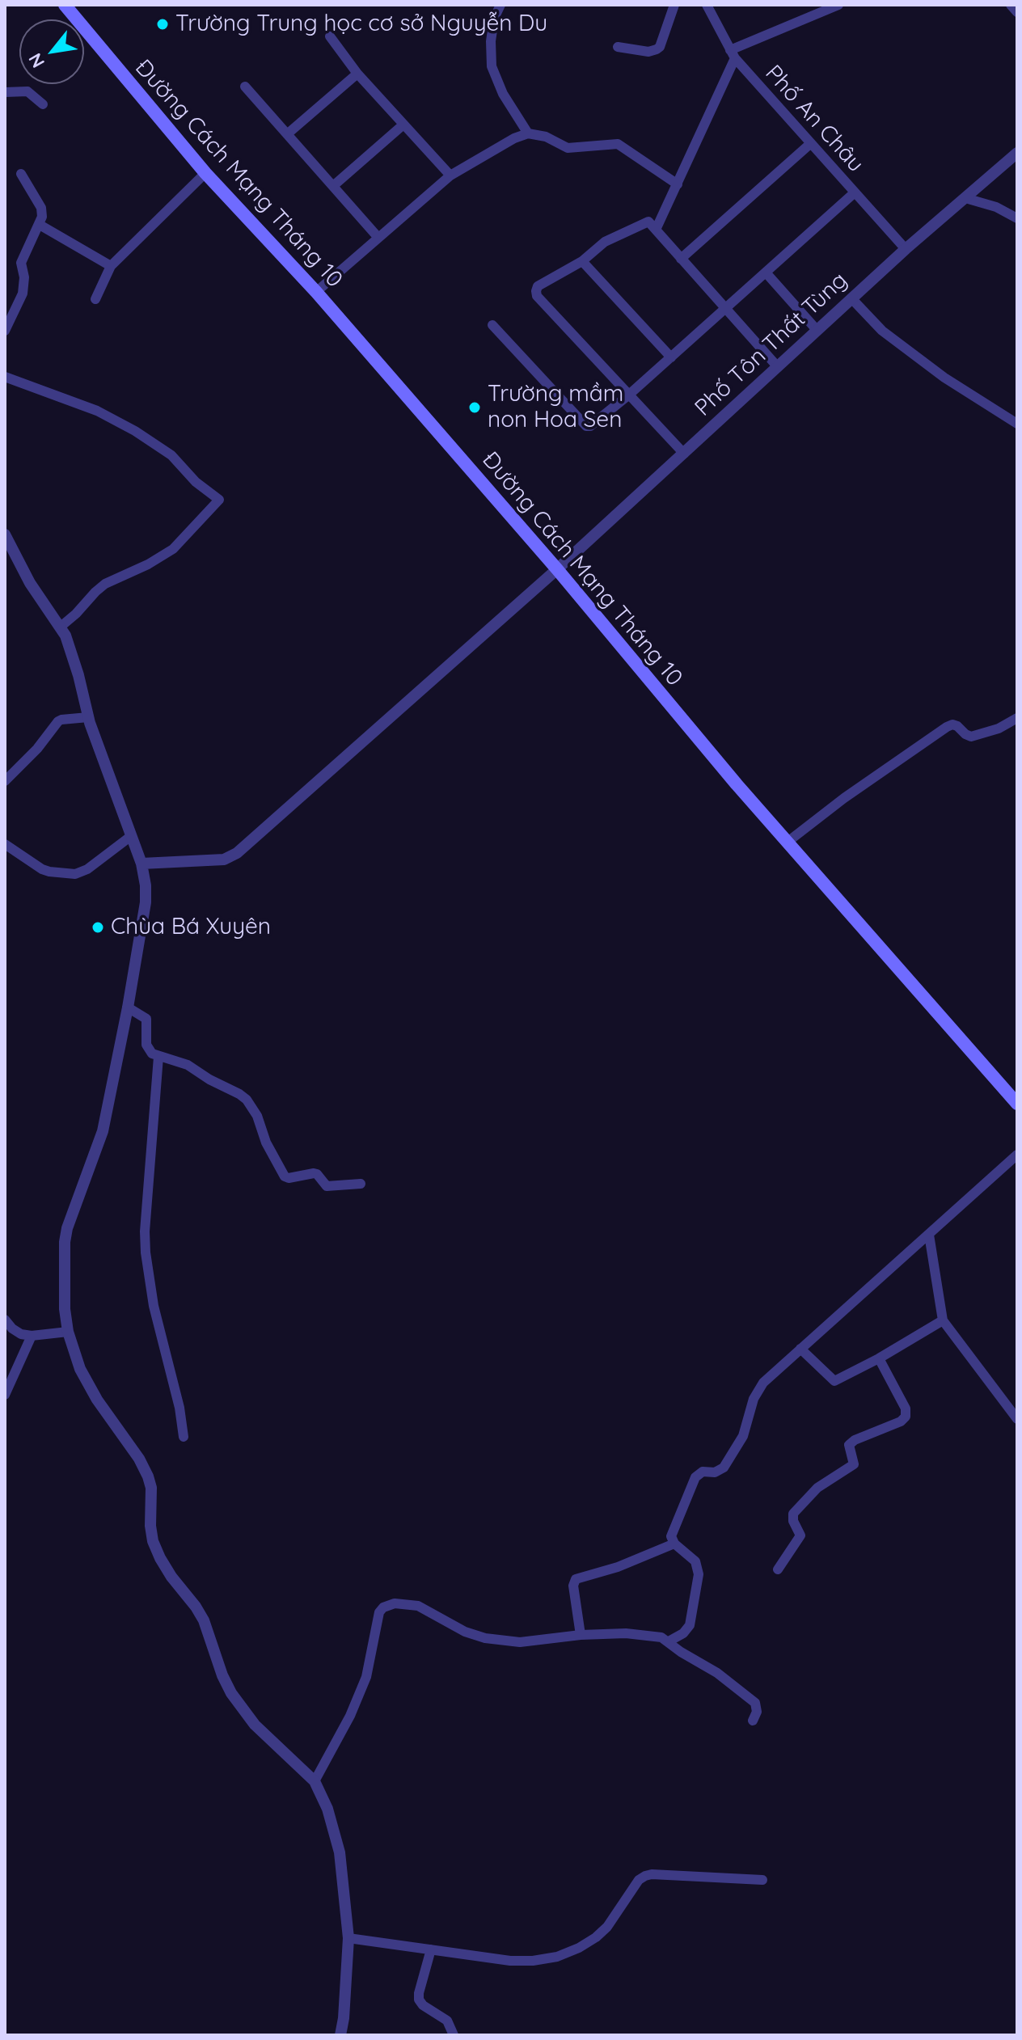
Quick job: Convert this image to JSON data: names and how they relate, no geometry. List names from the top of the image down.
{
  "streets": {
    "main road": ["Đường Cách Mạng Tháng 10"],
    "street": ["Phố An Châu", "Phố Tôn Thất Tùng"]
  },
  "crossings": [
    ["Phố An Châu", "Phố Tôn Thất Tùng"],
    ["Đường Cách Mạng Tháng 10", "Phố Tôn Thất Tùng"]
  ],
  "places": ["Trường Trung học cơ sở Nguyễn Du", "Trường mầm non Hoa Sen", "Chùa Bá Xuyên"],
  "north": "bottom left"
}
